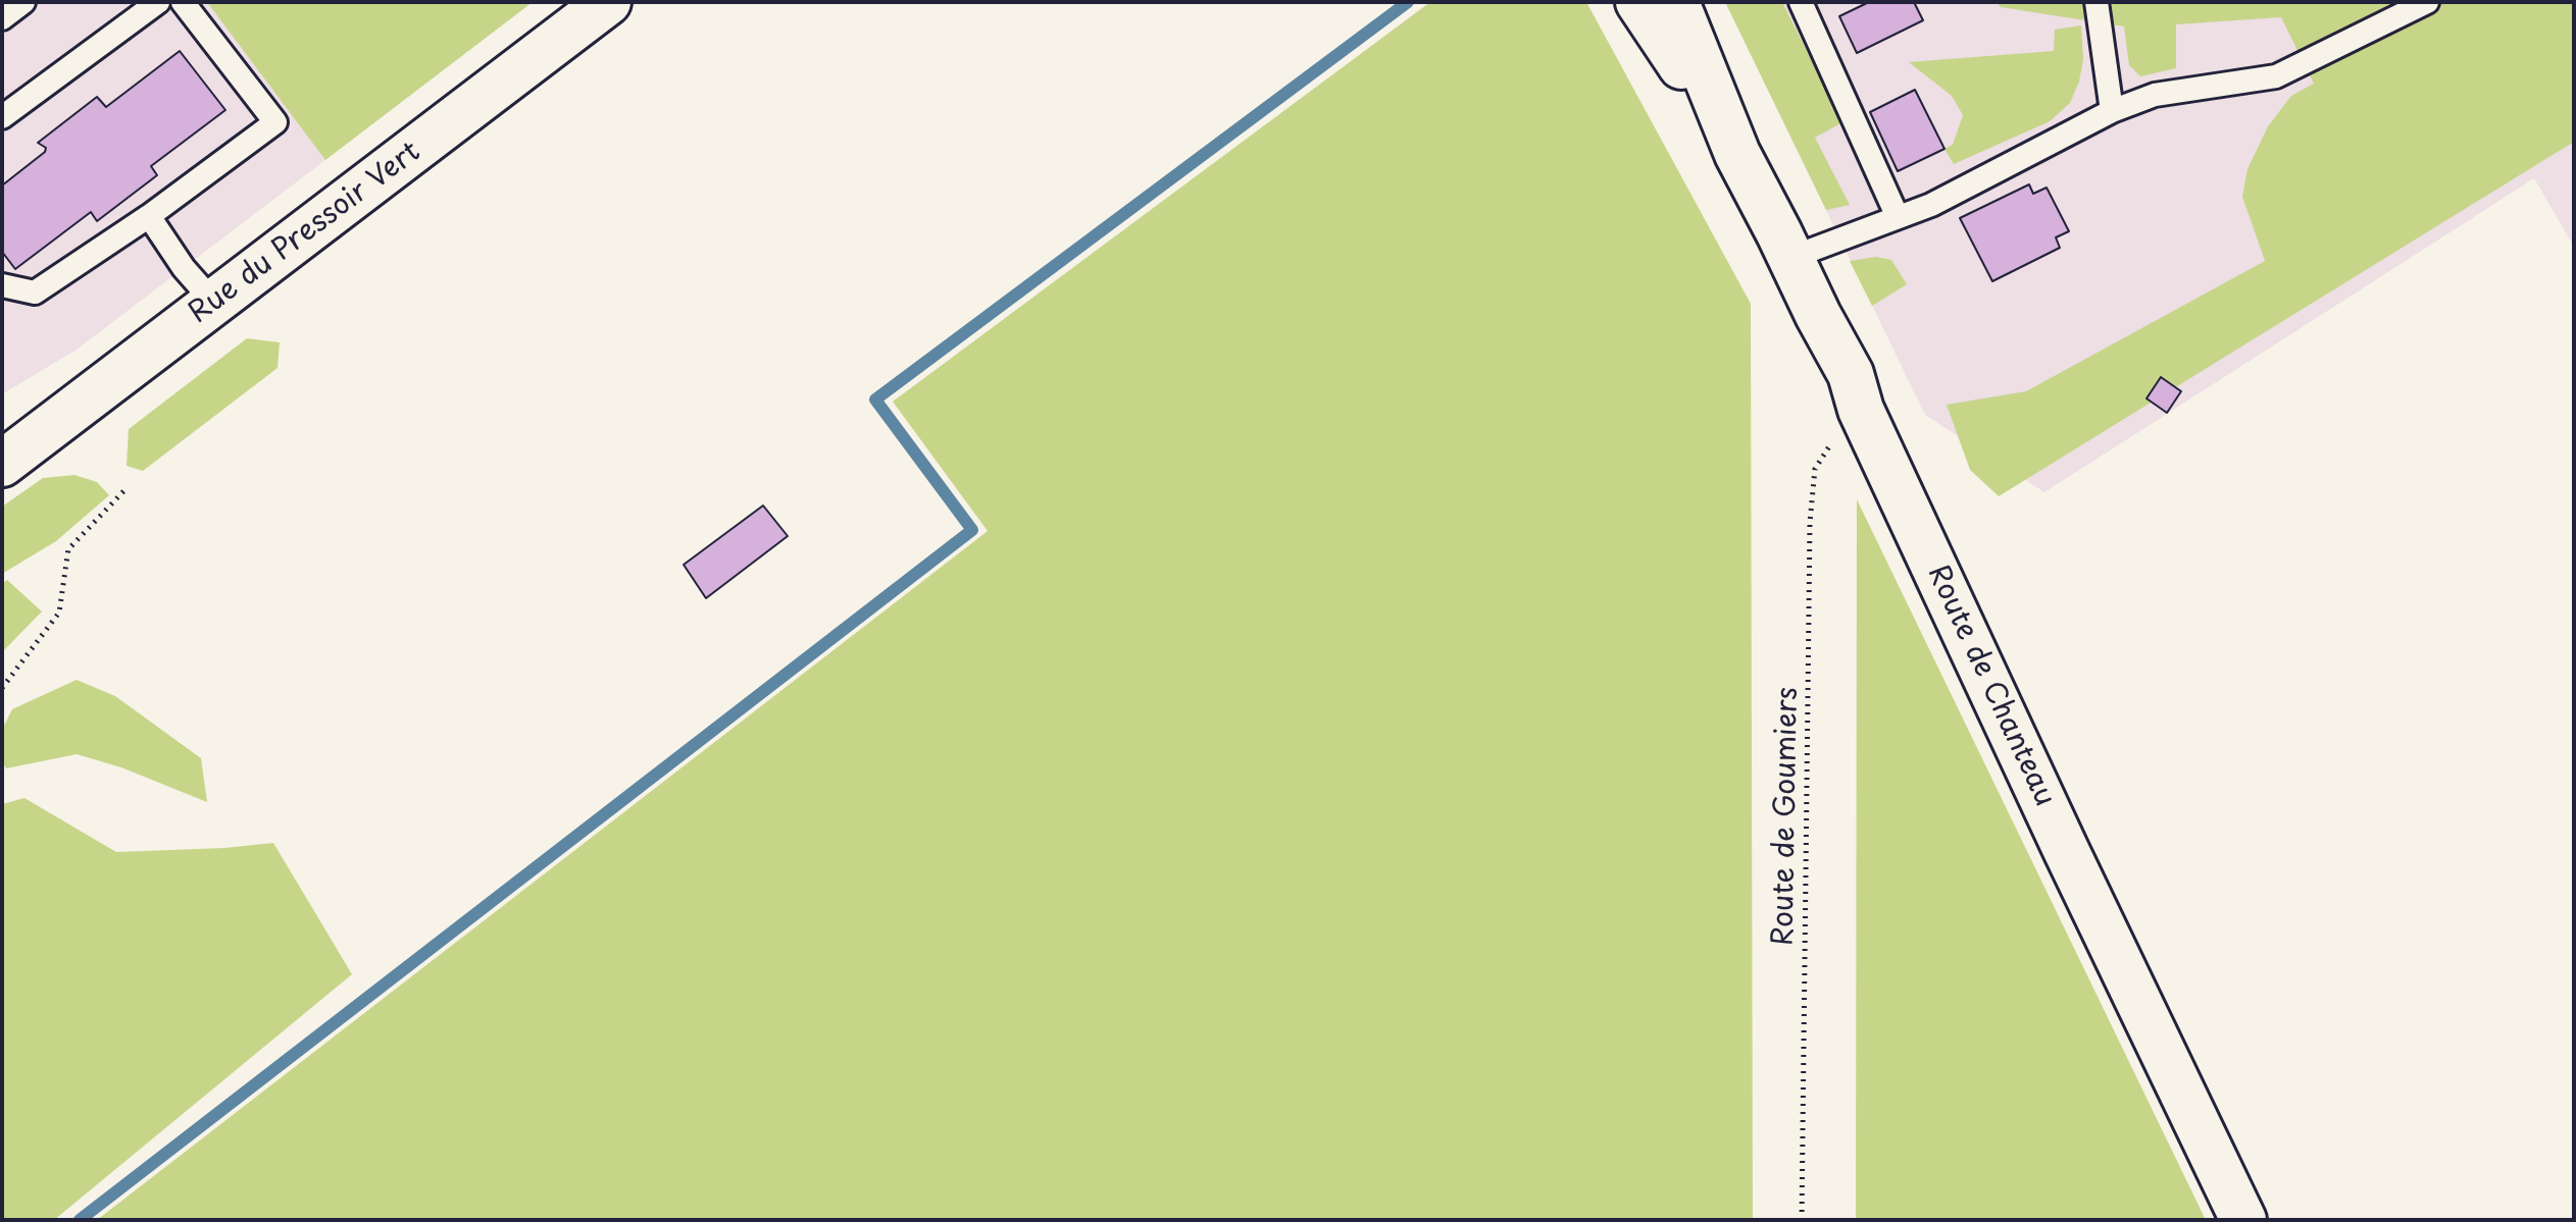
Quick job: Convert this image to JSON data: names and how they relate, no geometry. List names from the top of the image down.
{
  "streets": {
    "main road": ["Rue du Pressoir Vert", "Route de Chanteau"],
    "path": ["Route de Goumiers"]
  }
}
